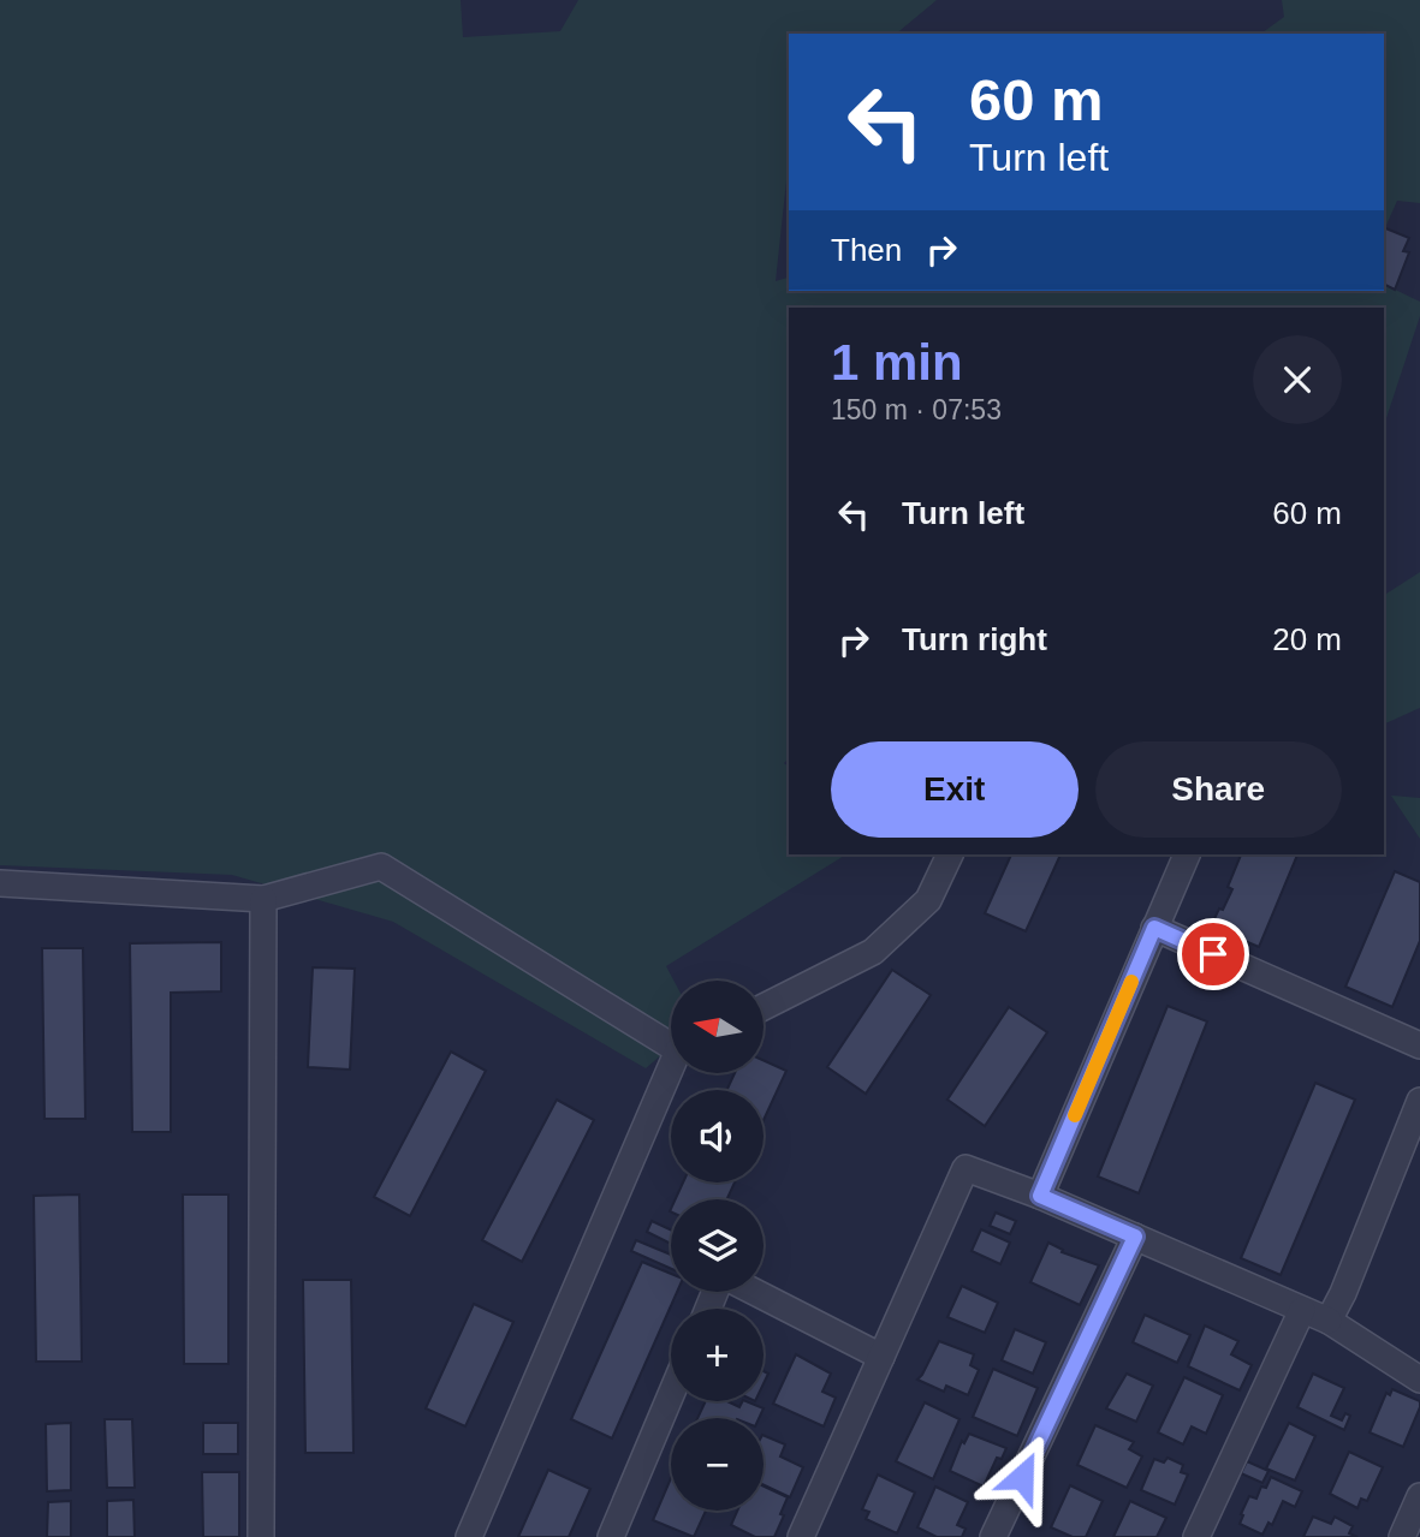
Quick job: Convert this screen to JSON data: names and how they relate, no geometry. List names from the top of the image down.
{
  "north": "left",
  "page": {
    "turn": ["60 m", "Turn left"],
    "then": "Then",
    "heading": ["1 min", "150 m · 07:53"],
    "list": [
      {
        "name": "Turn left",
        "value": "60 m"
      },
      {
        "name": "Turn right",
        "value": "20 m"
      }
    ],
    "buttons": ["Exit", "Share"],
    "map_buttons": ["+", "−"]
  }
}
